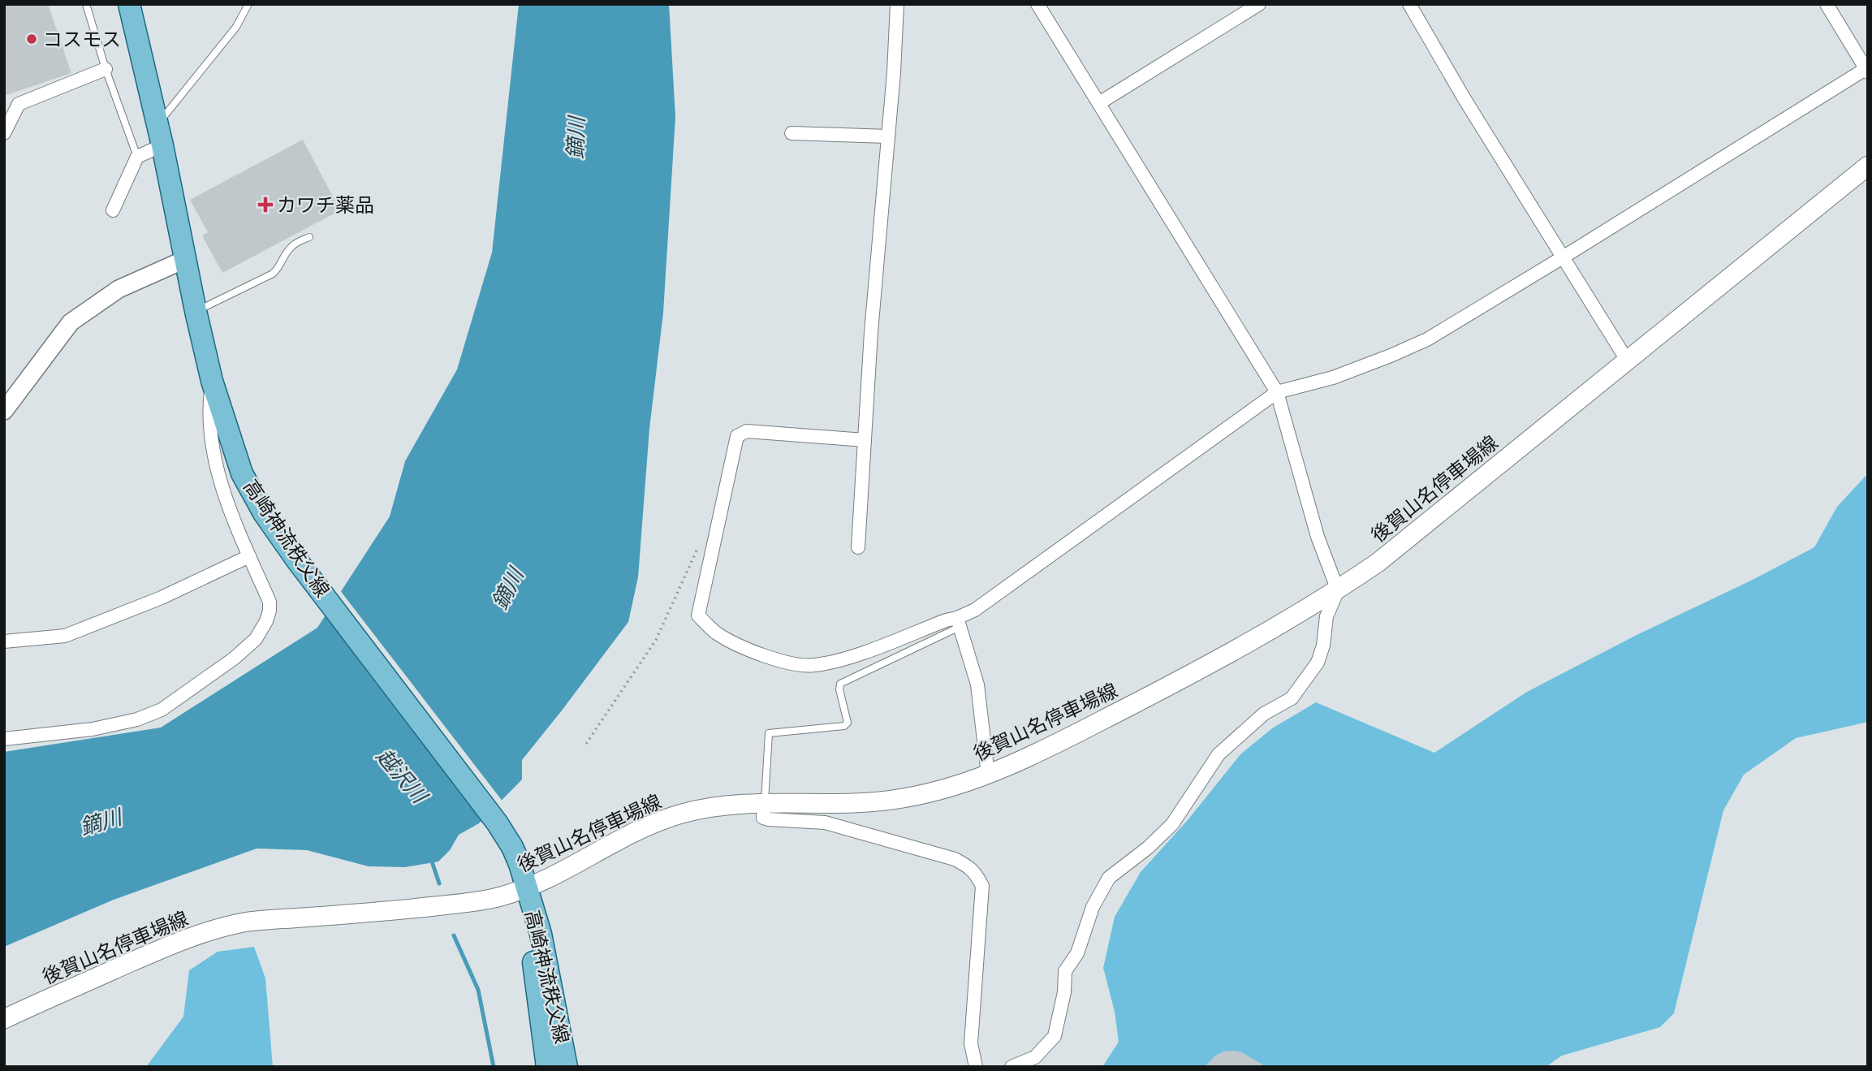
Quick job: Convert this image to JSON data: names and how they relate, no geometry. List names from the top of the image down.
{
  "streets": {
    "main road": ["後賀山名停車場線", "高崎神流秩父線"]
  },
  "crossings": [
    ["後賀山名停車場線", "高崎神流秩父線"]
  ],
  "water": ["鏑川", "越沢川"],
  "places": {
    "other": ["コスモス"],
    "health": ["カワチ薬品"]
  }
}
